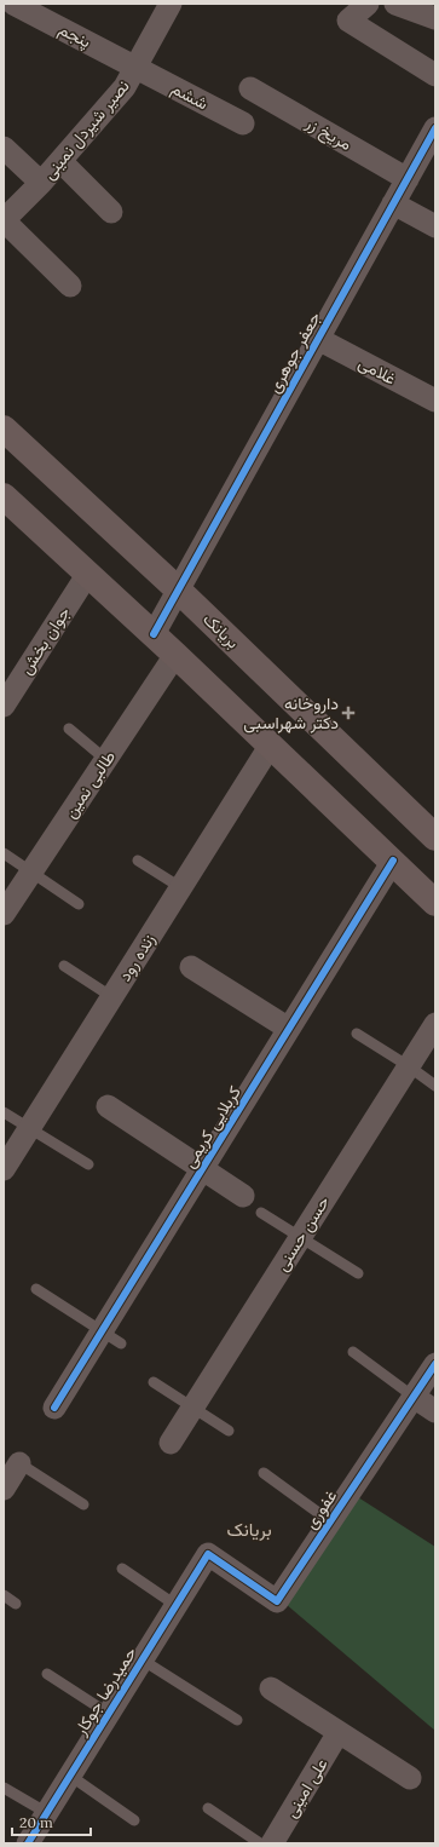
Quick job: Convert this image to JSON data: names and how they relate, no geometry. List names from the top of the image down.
{
  "streets": {
    "main road": ["بریانک"],
    "street": [
      "پنجم",
      "ششم",
      "نصیر شیردل نمینی",
      "مریخ زر",
      "جعفر جوهری",
      "غلامی",
      "جوان بخش",
      "طالبی نمین",
      "زنده رود",
      "کربلایی کریمی",
      "حسن حسنی",
      "غفوری",
      "حمیدرضا جوکار",
      "علی امینی"
    ]
  },
  "crossings": [
    ["پنجم", "ششم"],
    ["پنجم", "نصیر شیردل نمینی"],
    ["ششم", "نصیر شیردل نمینی"],
    ["مریخ زر", "جعفر جوهری"],
    ["جعفر جوهری", "غلامی"],
    ["جعفر جوهری", "بریانک"],
    ["غفوری", "حمیدرضا جوکار"]
  ],
  "districts": ["بریانک"],
  "places": {
    "health": ["داروخانه دکتر شهراسبی"]
  },
  "scale_bar": "20 m"
}
